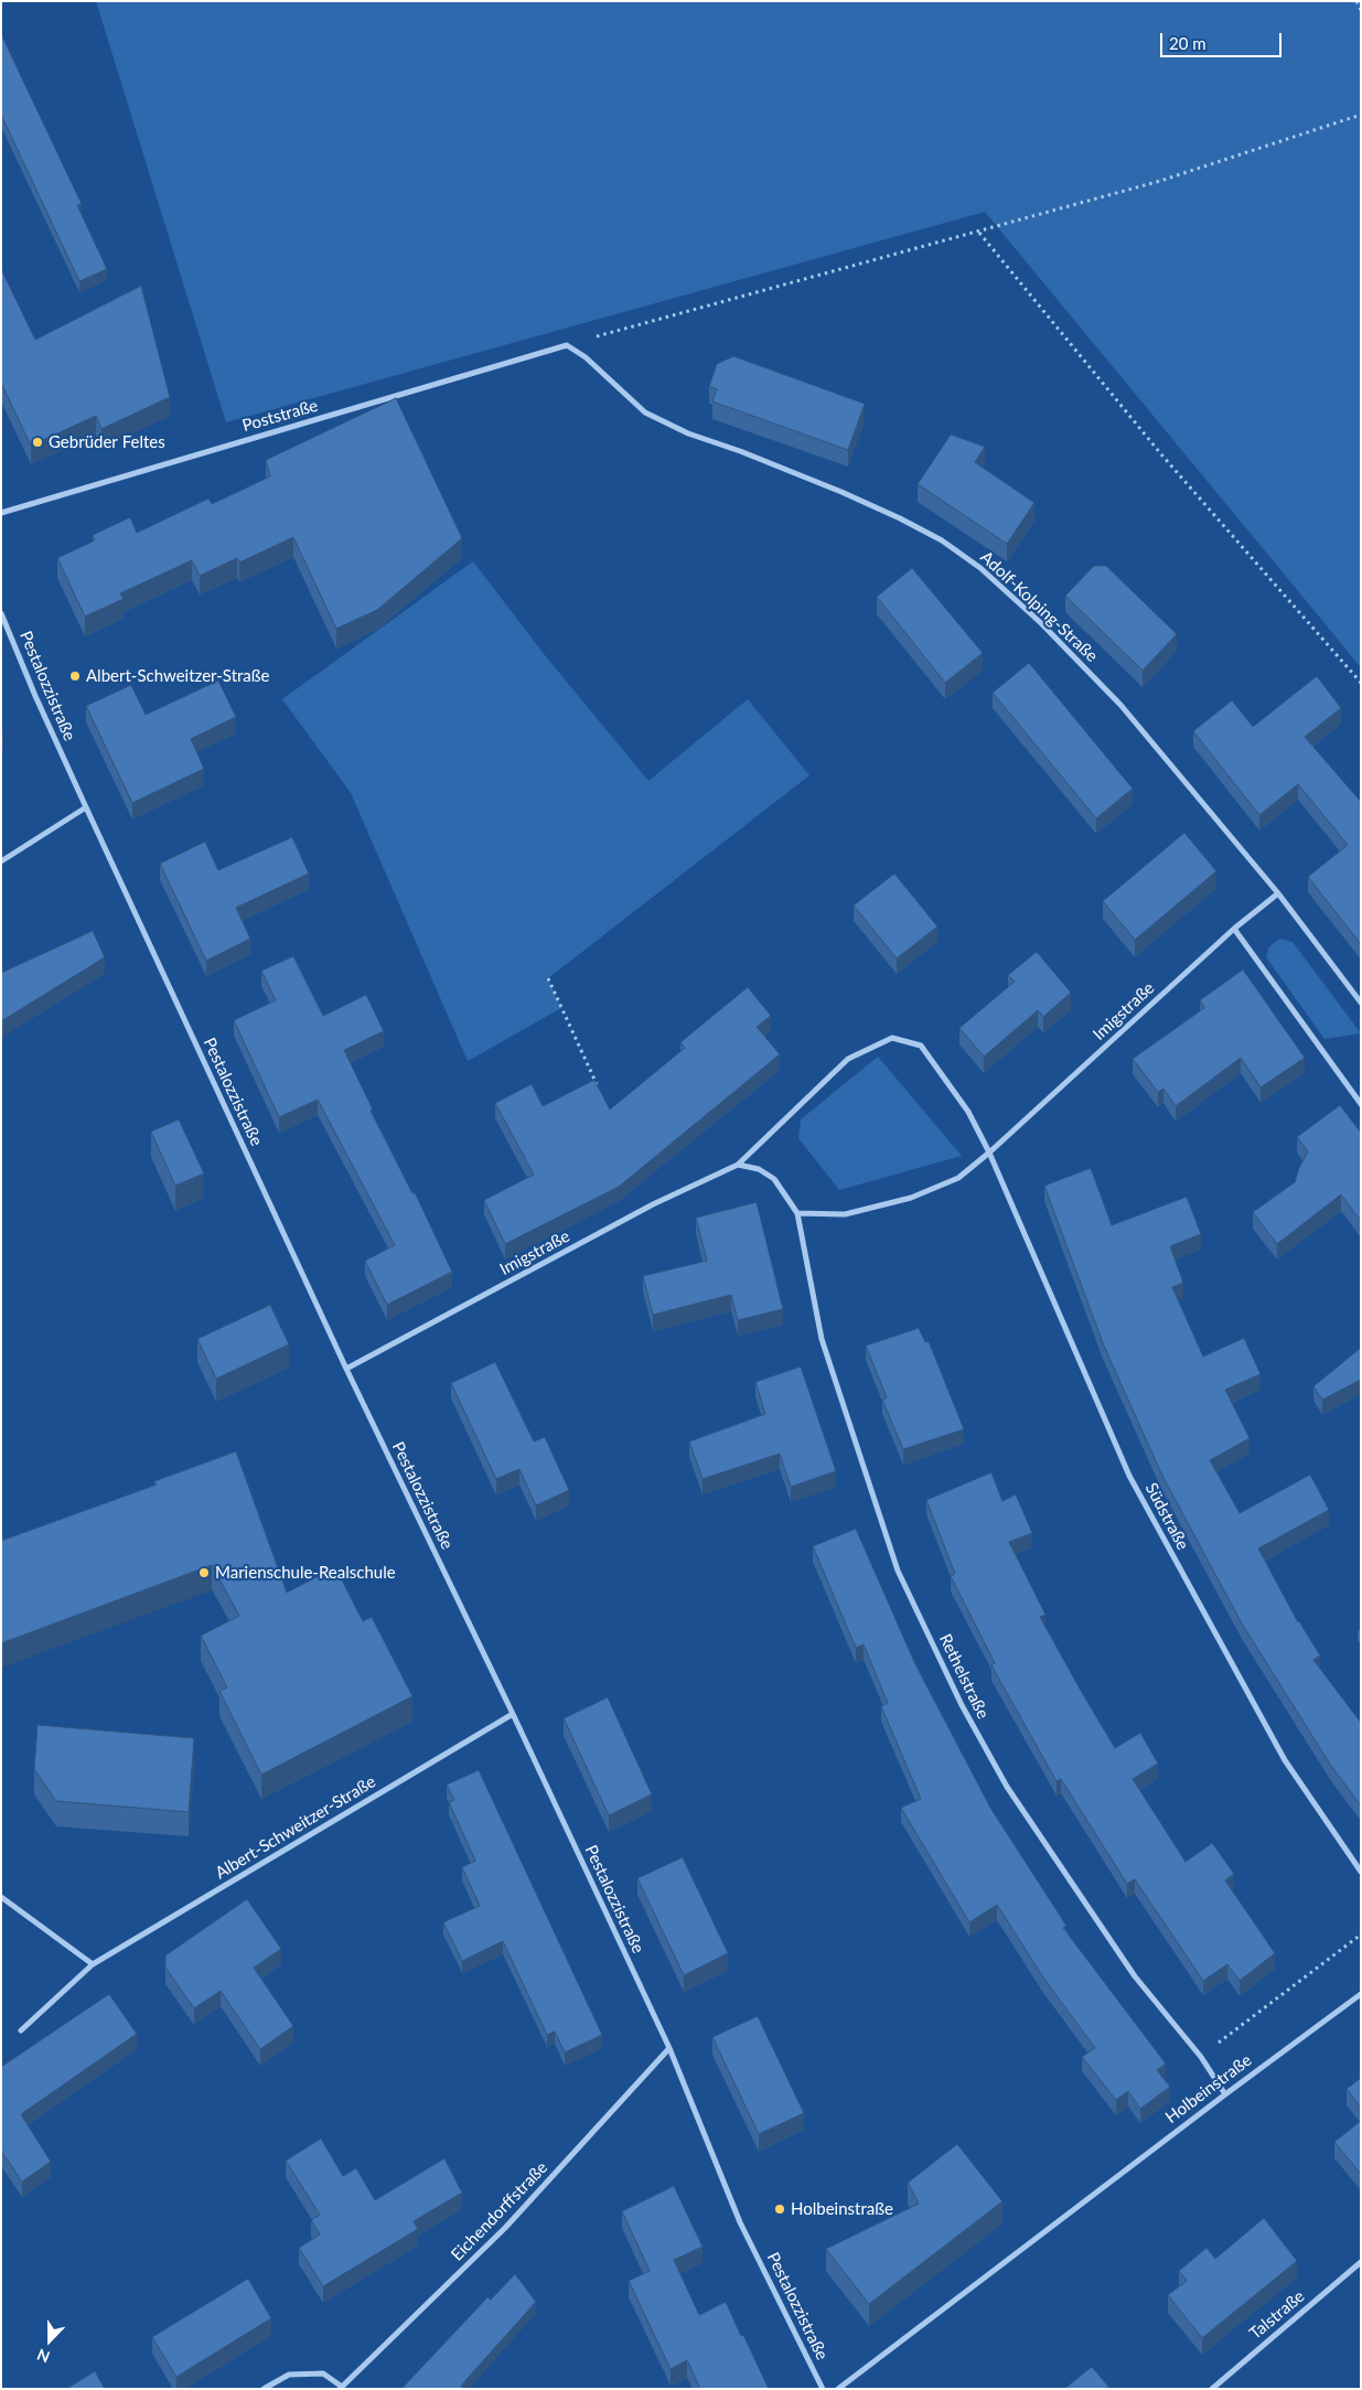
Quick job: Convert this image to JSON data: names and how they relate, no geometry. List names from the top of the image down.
{
  "streets": {
    "street": [
      "Poststraße",
      "Adolf-Kolping-Straße",
      "Pestalozzistraße",
      "Imigstraße",
      "Südstraße",
      "Rethelstraße",
      "Albert-Schweitzer-Straße",
      "Holbeinstraße",
      "Eichendorffstraße",
      "Talstraße"
    ]
  },
  "crossings": [
    ["Poststraße", "Adolf-Kolping-Straße"],
    ["Adolf-Kolping-Straße", "Imigstraße"],
    ["Pestalozzistraße", "Imigstraße"],
    ["Pestalozzistraße", "Albert-Schweitzer-Straße"],
    ["Pestalozzistraße", "Eichendorffstraße"],
    ["Imigstraße", "Südstraße"],
    ["Imigstraße", "Rethelstraße"],
    ["Rethelstraße", "Holbeinstraße"]
  ],
  "places": [
    "Gebrüder Feltes",
    "Albert-Schweitzer-Straße",
    "Marienschule-Realschule",
    "Holbeinstraße"
  ],
  "scale_bar": "20 m",
  "north": "bottom"
}
